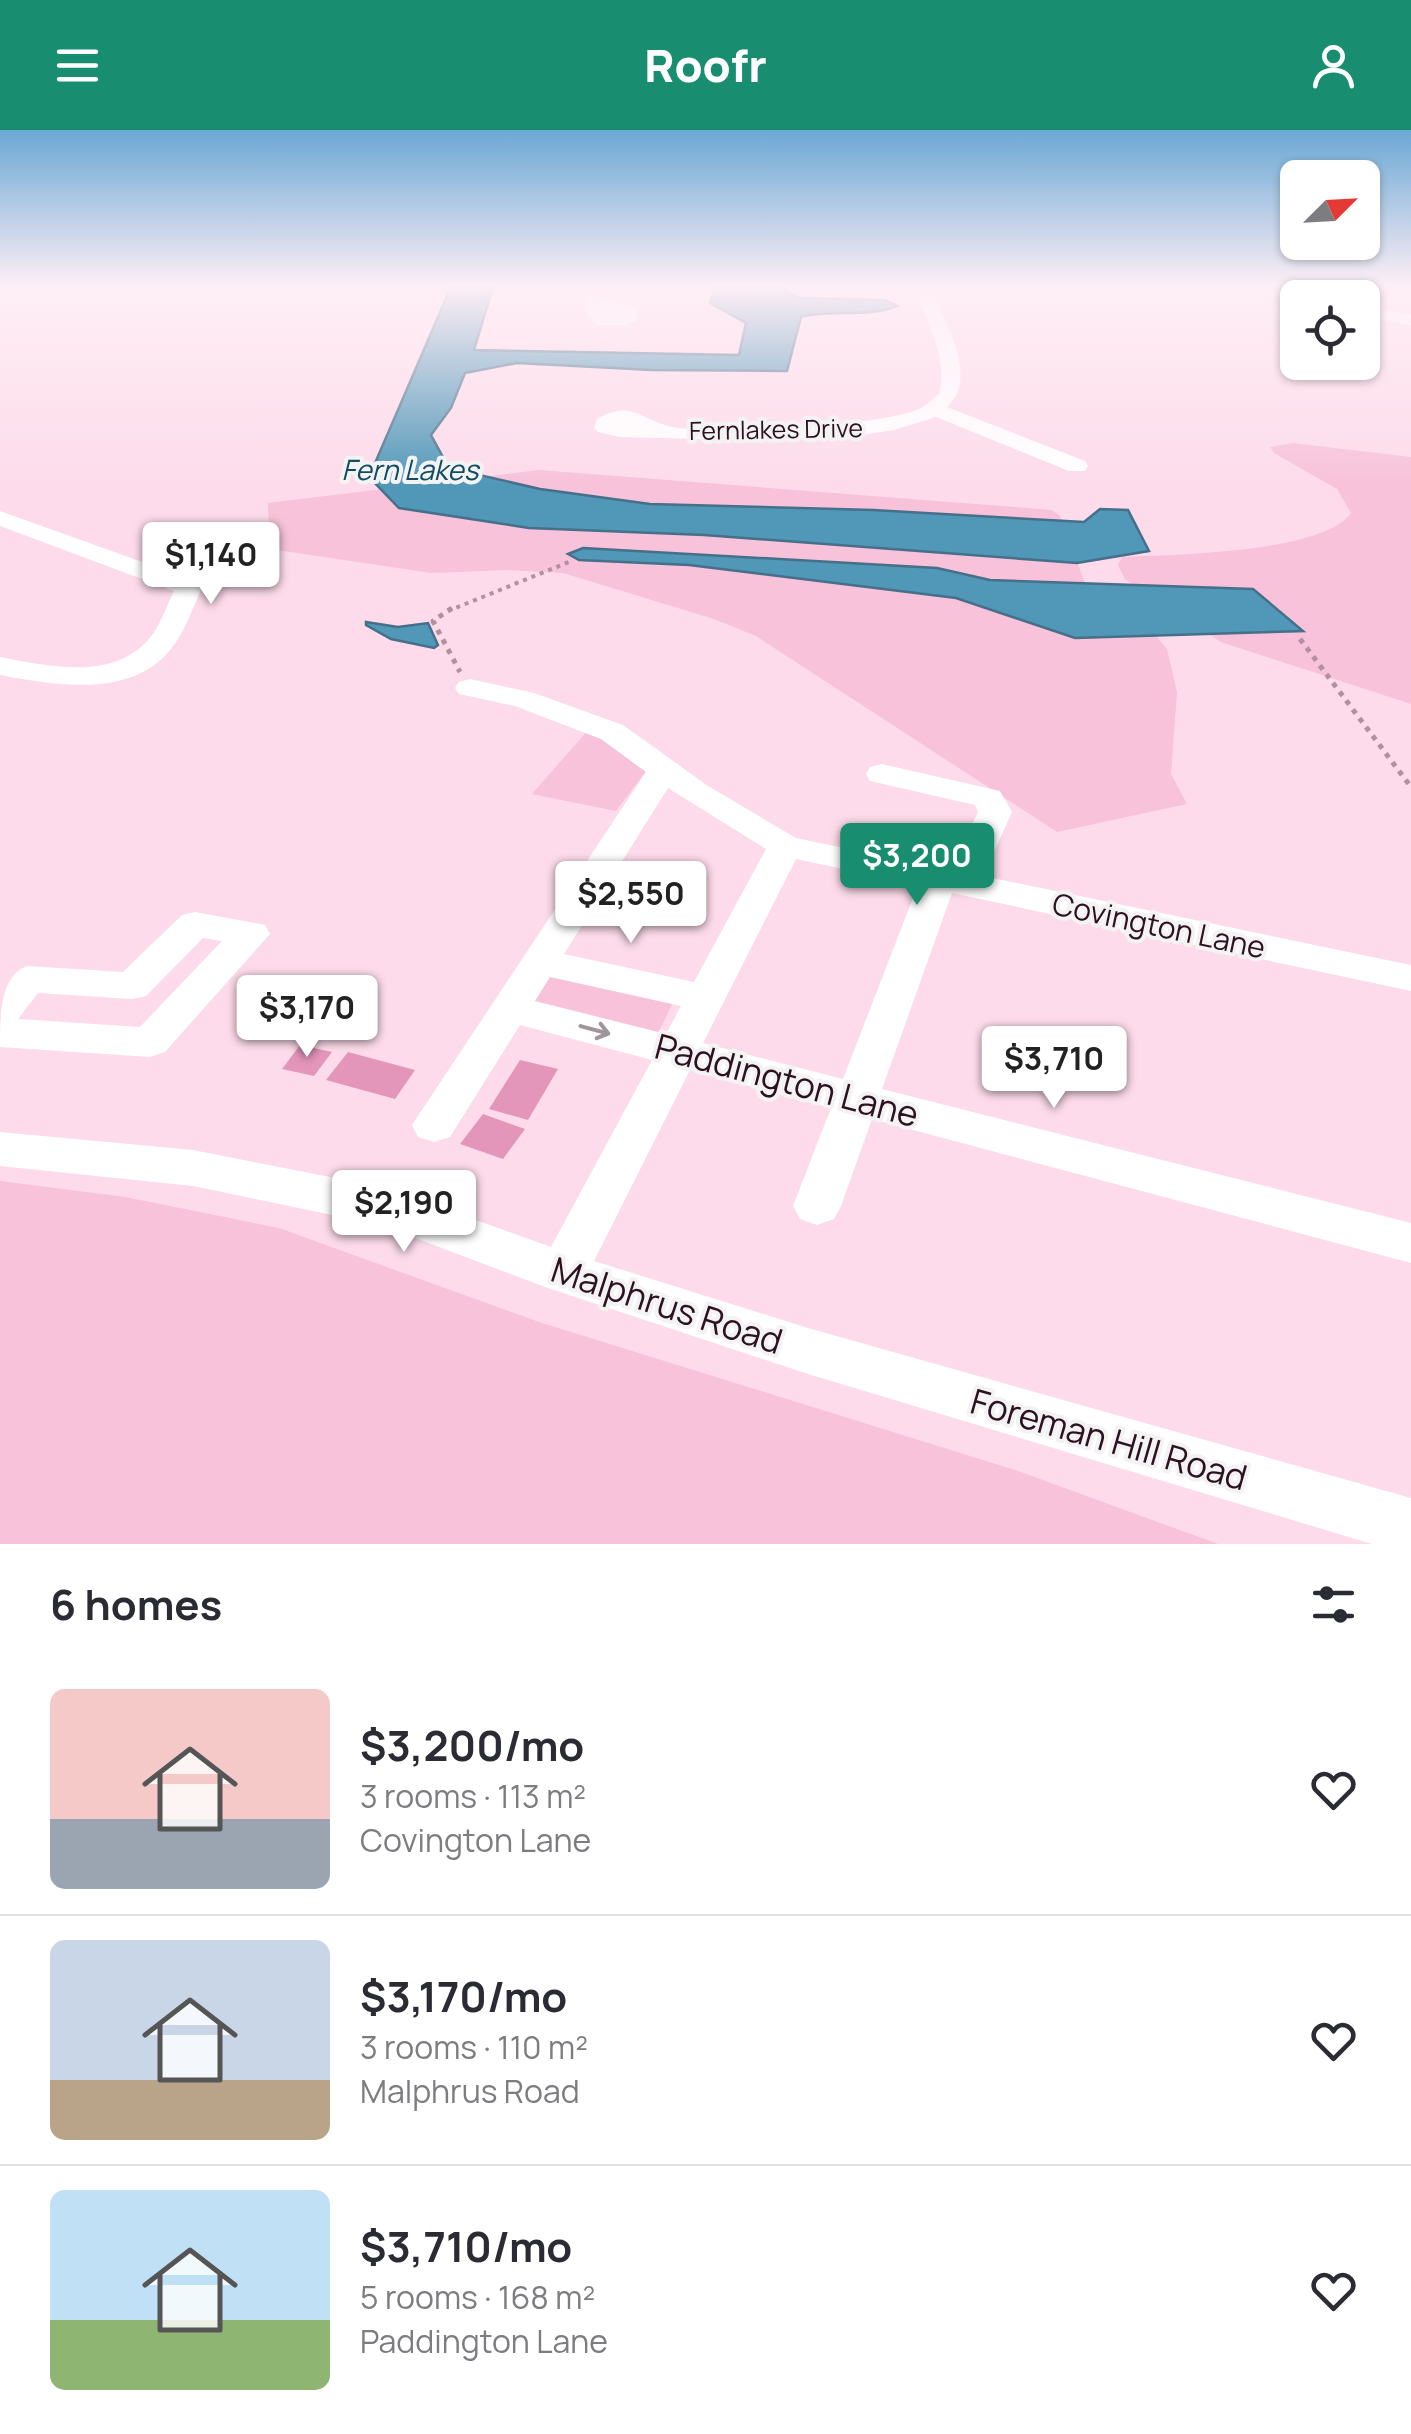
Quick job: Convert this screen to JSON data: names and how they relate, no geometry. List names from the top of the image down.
{
  "streets": {
    "street": [
      "Fernlakes Drive",
      "Covington Lane",
      "Paddington Lane",
      "Malphrus Road",
      "Foreman Hill Road"
    ]
  },
  "crossings": [
    ["Malphrus Road", "Foreman Hill Road"]
  ],
  "water": ["Fern Lakes"],
  "north": "top right",
  "page": {
    "header": "Roofr",
    "price": [
      "$1,140",
      "$3,200",
      "$2,550",
      "$3,170",
      "$3,710",
      "$2,190"
    ],
    "heading": "6 homes",
    "list": [
      {
        "name": "$3,200/mo",
        "note": "3 rooms · 113 m² · Covington Lane"
      },
      {
        "name": "$3,170/mo",
        "note": "3 rooms · 110 m² · Malphrus Road"
      },
      {
        "name": "$3,710/mo",
        "note": "5 rooms · 168 m² · Paddington Lane"
      }
    ]
  }
}
